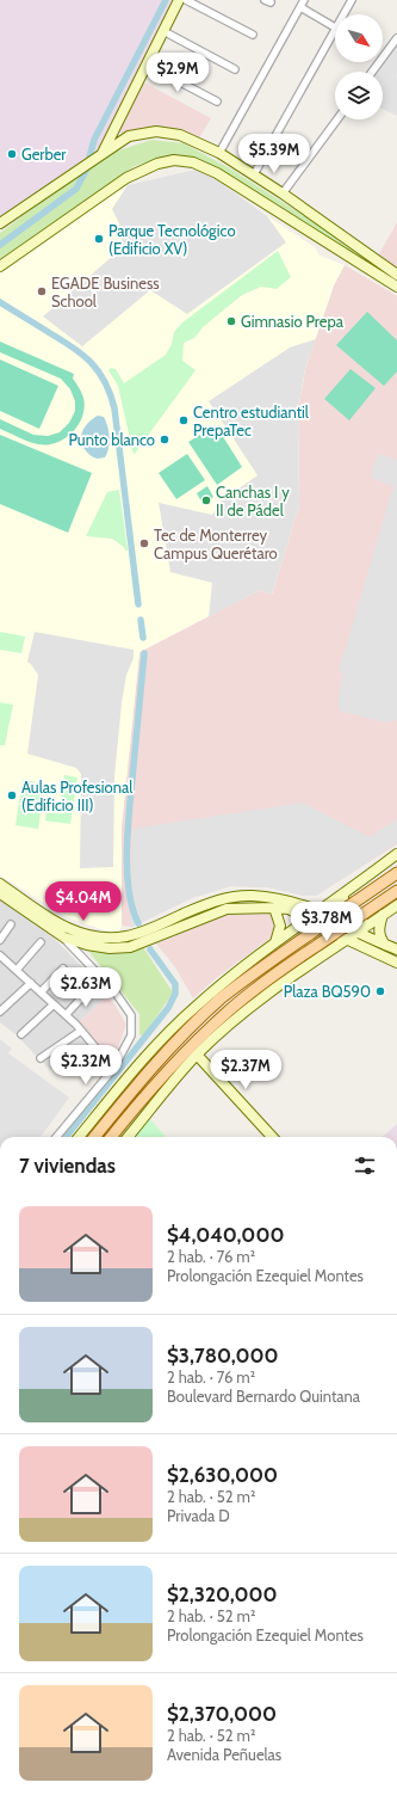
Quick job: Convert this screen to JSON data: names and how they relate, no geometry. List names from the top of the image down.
{
  "places": [
    "Gerber",
    "Parque Tecnológico (Edificio XV)",
    "EGADE Business School",
    "Gimnasio Prepa",
    "Centro estudiantil PrepaTec",
    "Punto blanco",
    "Canchas I y II de Pádel",
    "Tec de Monterrey Campus Querétaro",
    "Aulas Profesional (Edificio III)",
    "Plaza BQ590"
  ],
  "north": "bottom right",
  "page": {
    "price": [
      "$2.9M",
      "$5.39M",
      "$4.04M",
      "$3.78M",
      "$2.63M",
      "$2.32M",
      "$2.37M"
    ],
    "heading": "7 viviendas",
    "list": [
      {
        "name": "$4,040,000",
        "note": "2 hab. · 76 m² · Prolongación Ezequiel Montes"
      },
      {
        "name": "$3,780,000",
        "note": "2 hab. · 76 m² · Boulevard Bernardo Quintana"
      },
      {
        "name": "$2,630,000",
        "note": "2 hab. · 52 m² · Privada D"
      },
      {
        "name": "$2,320,000",
        "note": "2 hab. · 52 m² · Prolongación Ezequiel Montes"
      },
      {
        "name": "$2,370,000",
        "note": "2 hab. · 52 m² · Avenida Peñuelas"
      }
    ]
  }
}
